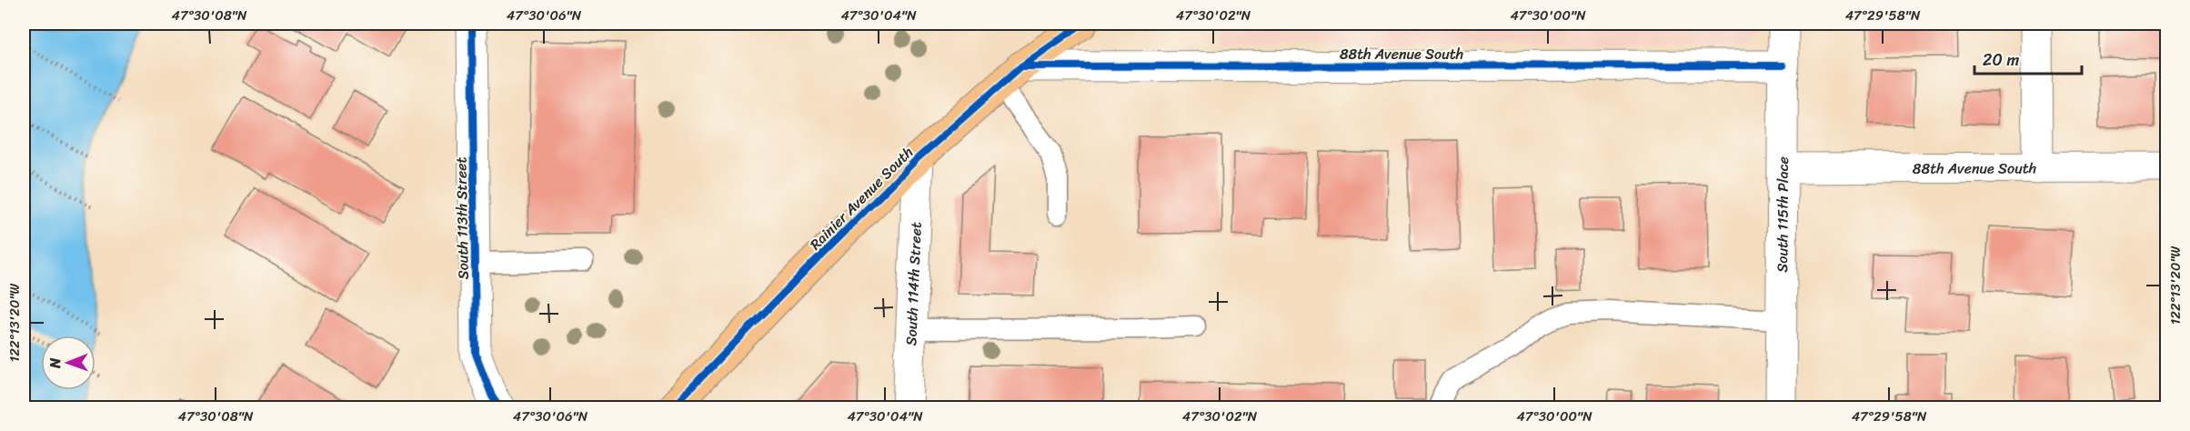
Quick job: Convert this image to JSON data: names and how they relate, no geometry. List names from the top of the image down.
{
  "streets": {
    "main road": ["Rainier Avenue South"],
    "street": [
      "88th Avenue South",
      "South 115th Place",
      "South 113th Street",
      "South 114th Street"
    ]
  },
  "crossings": [
    ["88th Avenue South", "Rainier Avenue South"],
    ["88th Avenue South", "South 115th Place"],
    ["Rainier Avenue South", "South 114th Street"]
  ],
  "scale_bar": "20 m",
  "north": "left",
  "coordinates": [
    "47°30'08\"N",
    "47°30'06\"N",
    "47°30'04\"N",
    "47°30'02\"N",
    "47°30'00\"N",
    "47°29'58\"N",
    "122°13'20\"W"
  ]
}
